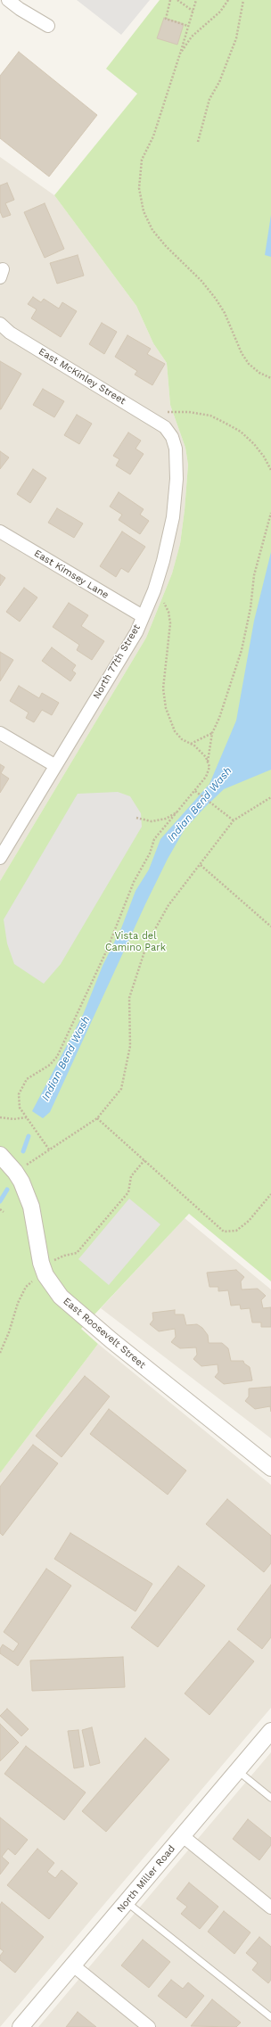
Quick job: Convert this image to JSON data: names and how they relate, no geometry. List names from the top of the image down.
{
  "streets": {
    "street": [
      "East McKinley Street",
      "East Kimsey Lane",
      "North 77th Street",
      "East Roosevelt Street",
      "North Miller Road"
    ]
  },
  "crossings": [
    ["East McKinley Street", "North 77th Street"],
    ["East Kimsey Lane", "North 77th Street"]
  ],
  "water": ["Indian Bend Wash"],
  "parks": ["Vista del Camino Park"]
}
